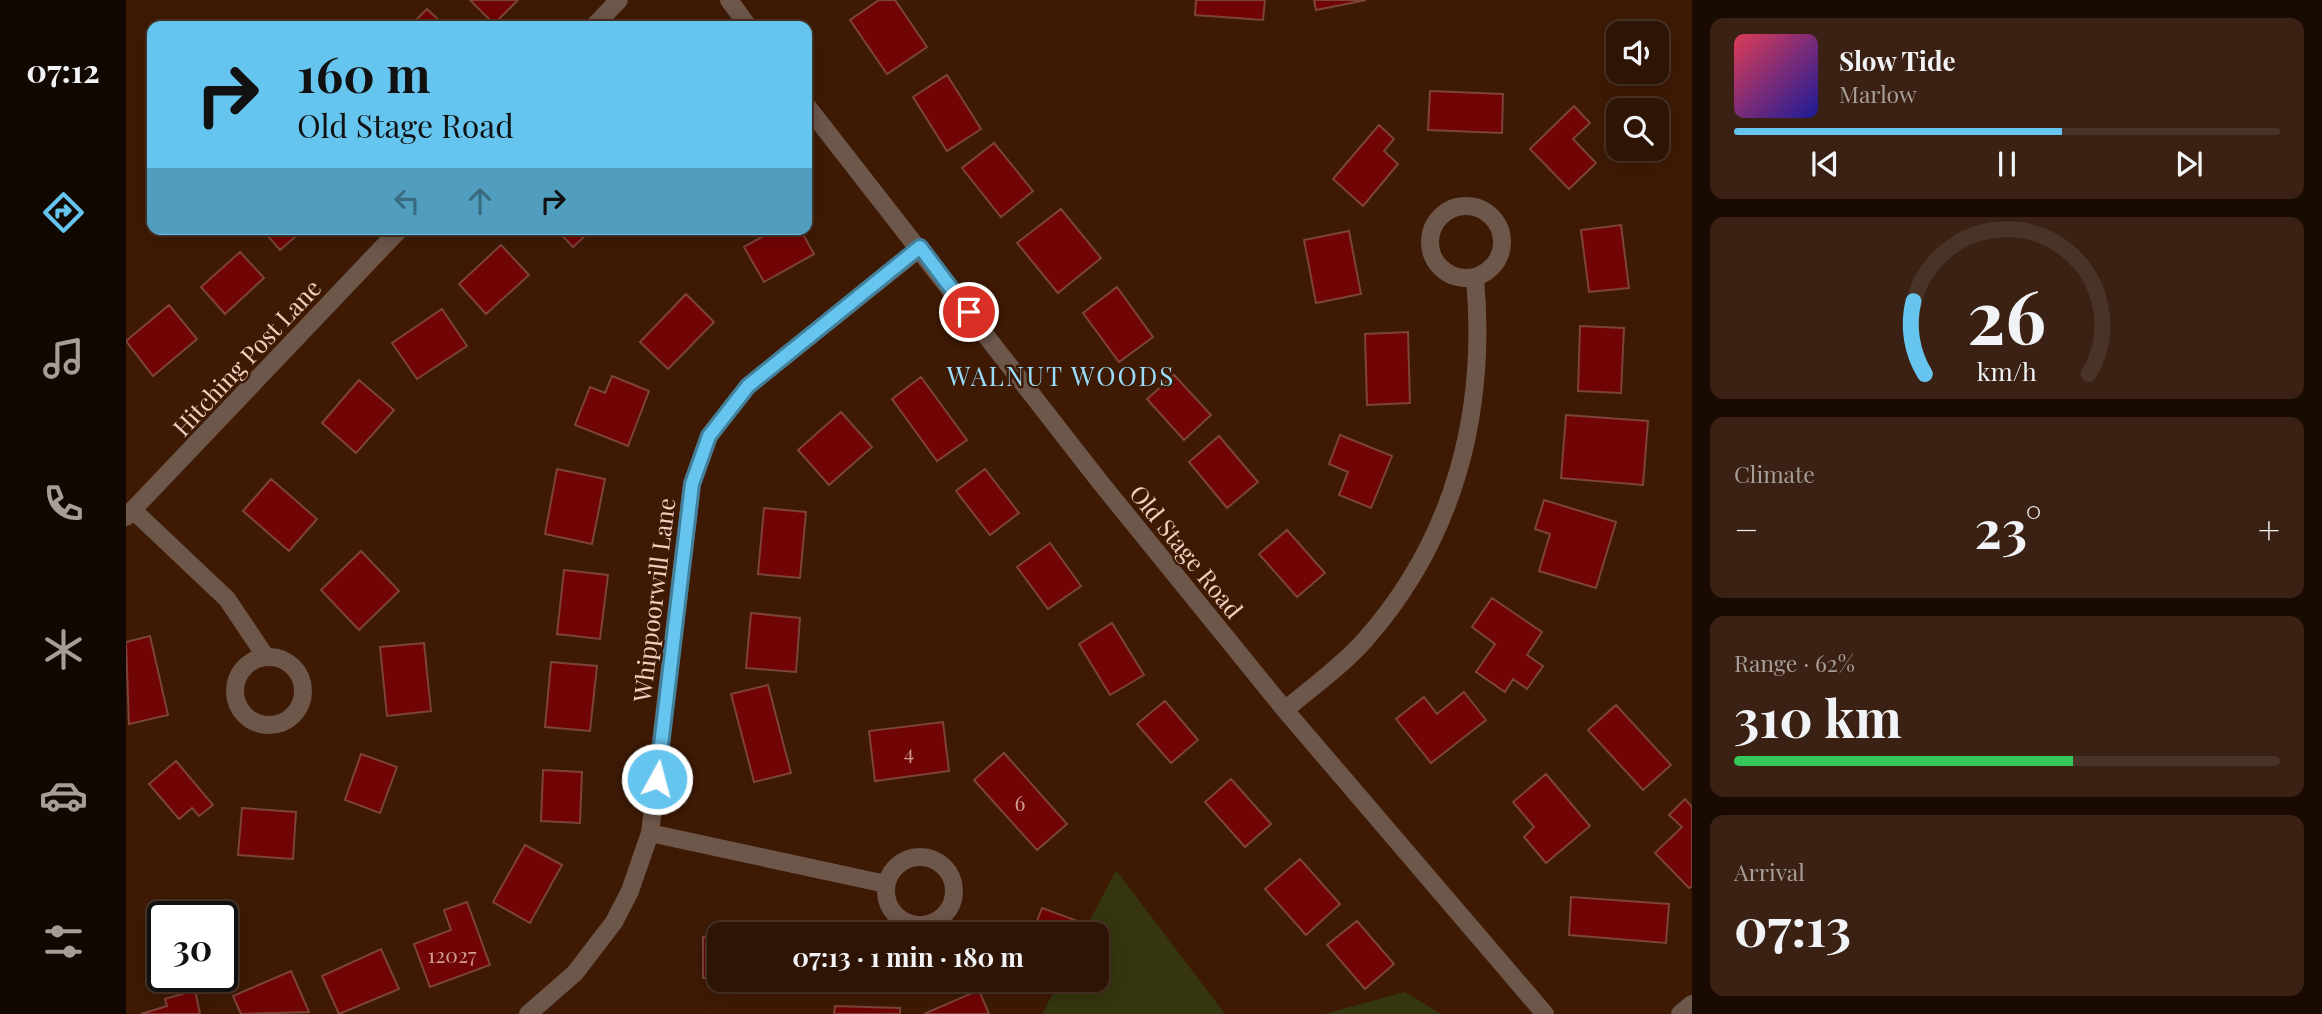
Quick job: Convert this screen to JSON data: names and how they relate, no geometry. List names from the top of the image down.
{
  "streets": {
    "street": ["Hitching Post Lane", "Old Stage Road", "Whippoorwill Lane"]
  },
  "crossings": [
    ["Old Stage Road", "Whippoorwill Lane"]
  ],
  "districts": ["WALNUT WOODS"],
  "house_numbers": ["4", "6", "12027"],
  "page": {
    "tabs": "07:12",
    "turn": ["160 m", "Old Stage Road"],
    "song": ["Slow Tide", "Marlow"],
    "tile": [
      "Climate",
      ["Range · 62%", "310 km"],
      ["Arrival", "07:13"]
    ],
    "heat": ["−", "23°", "+"],
    "limit": "30",
    "trip": "07:13 · 1 min · 180 m",
    "gauge": ["26", "km/h"]
  }
}
